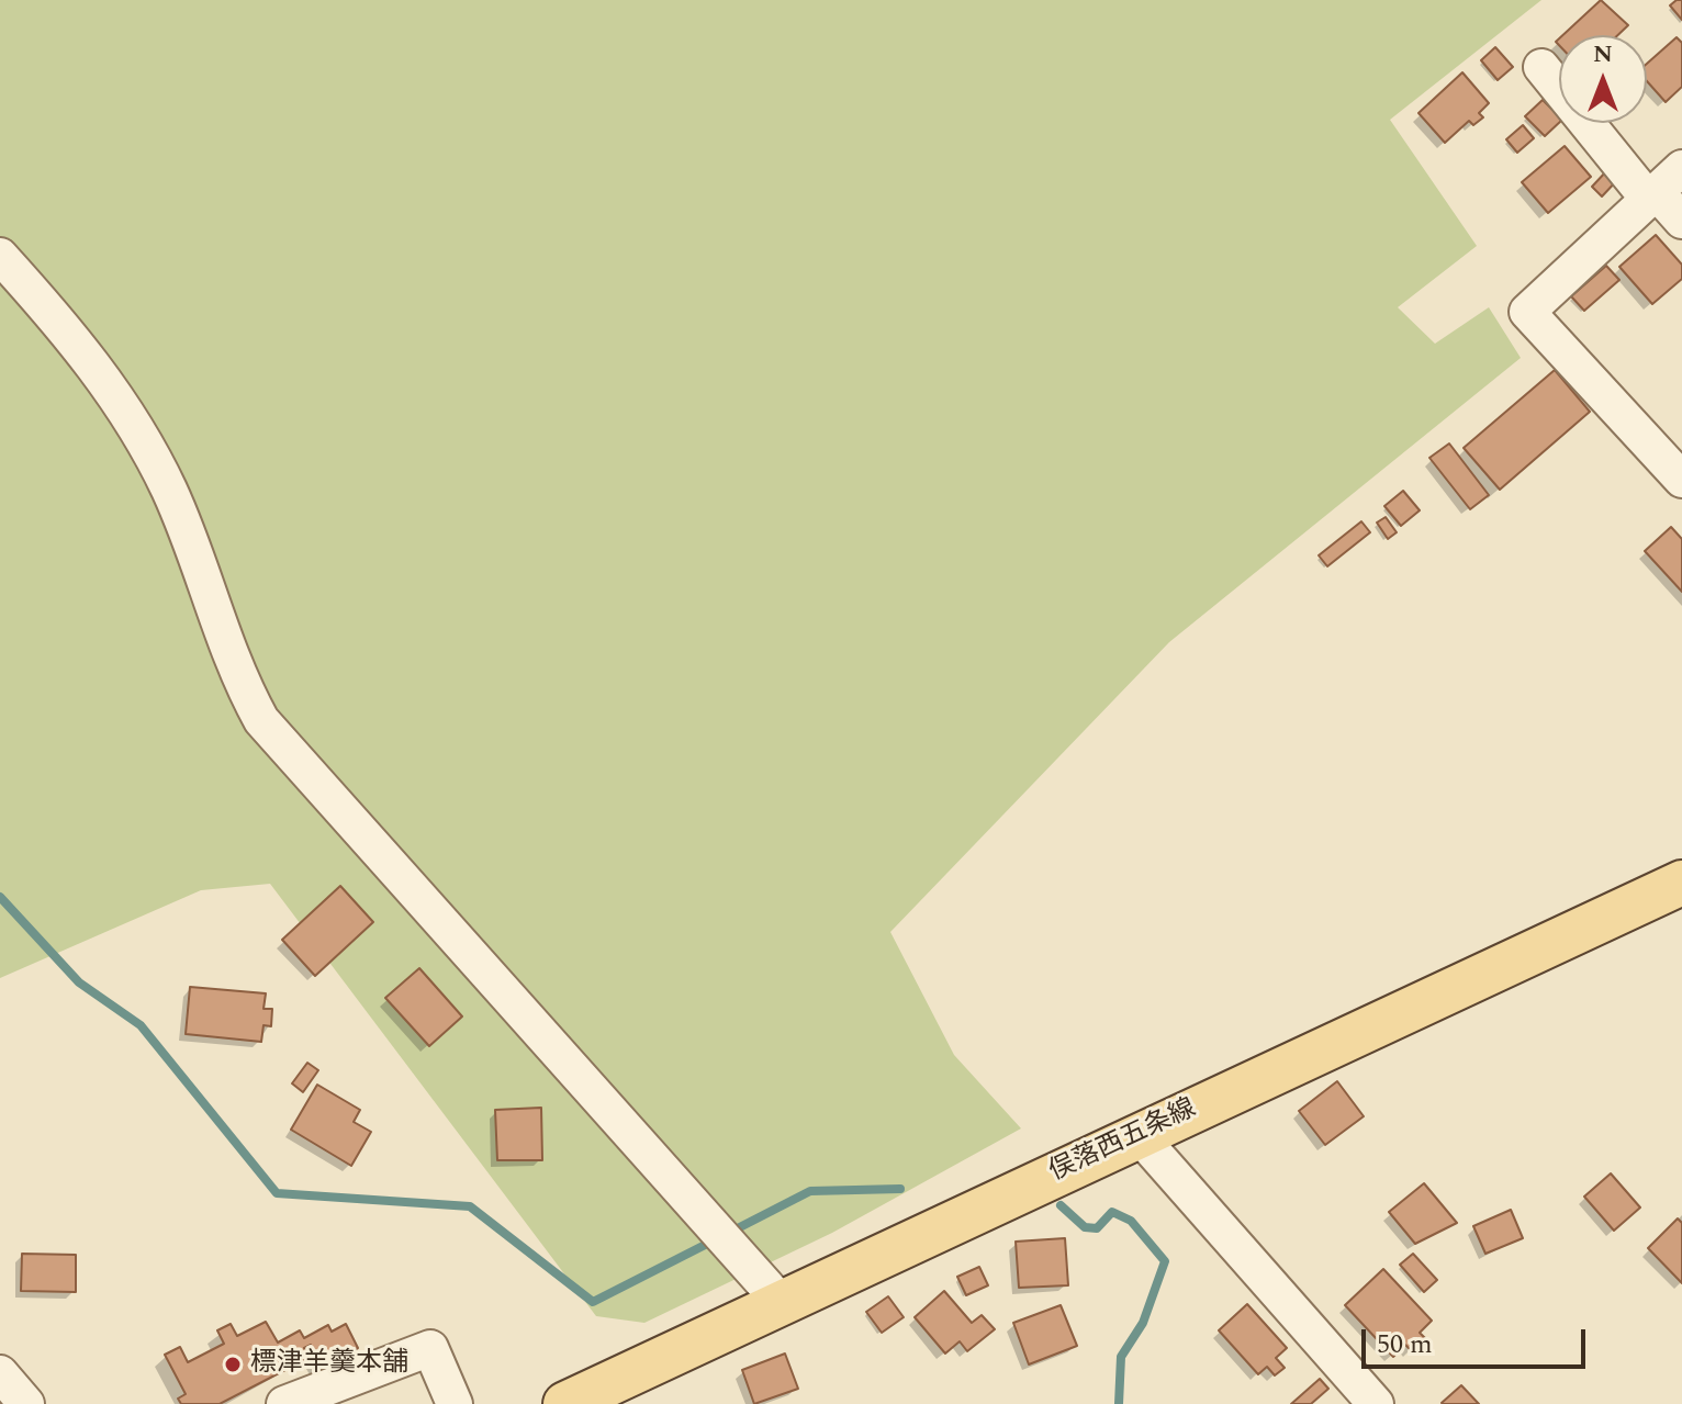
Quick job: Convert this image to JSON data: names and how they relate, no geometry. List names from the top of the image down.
{
  "streets": {
    "main road": ["俣落西五条線"]
  },
  "places": ["標津羊羹本舗"],
  "scale_bar": "50 m",
  "north": "top"
}
